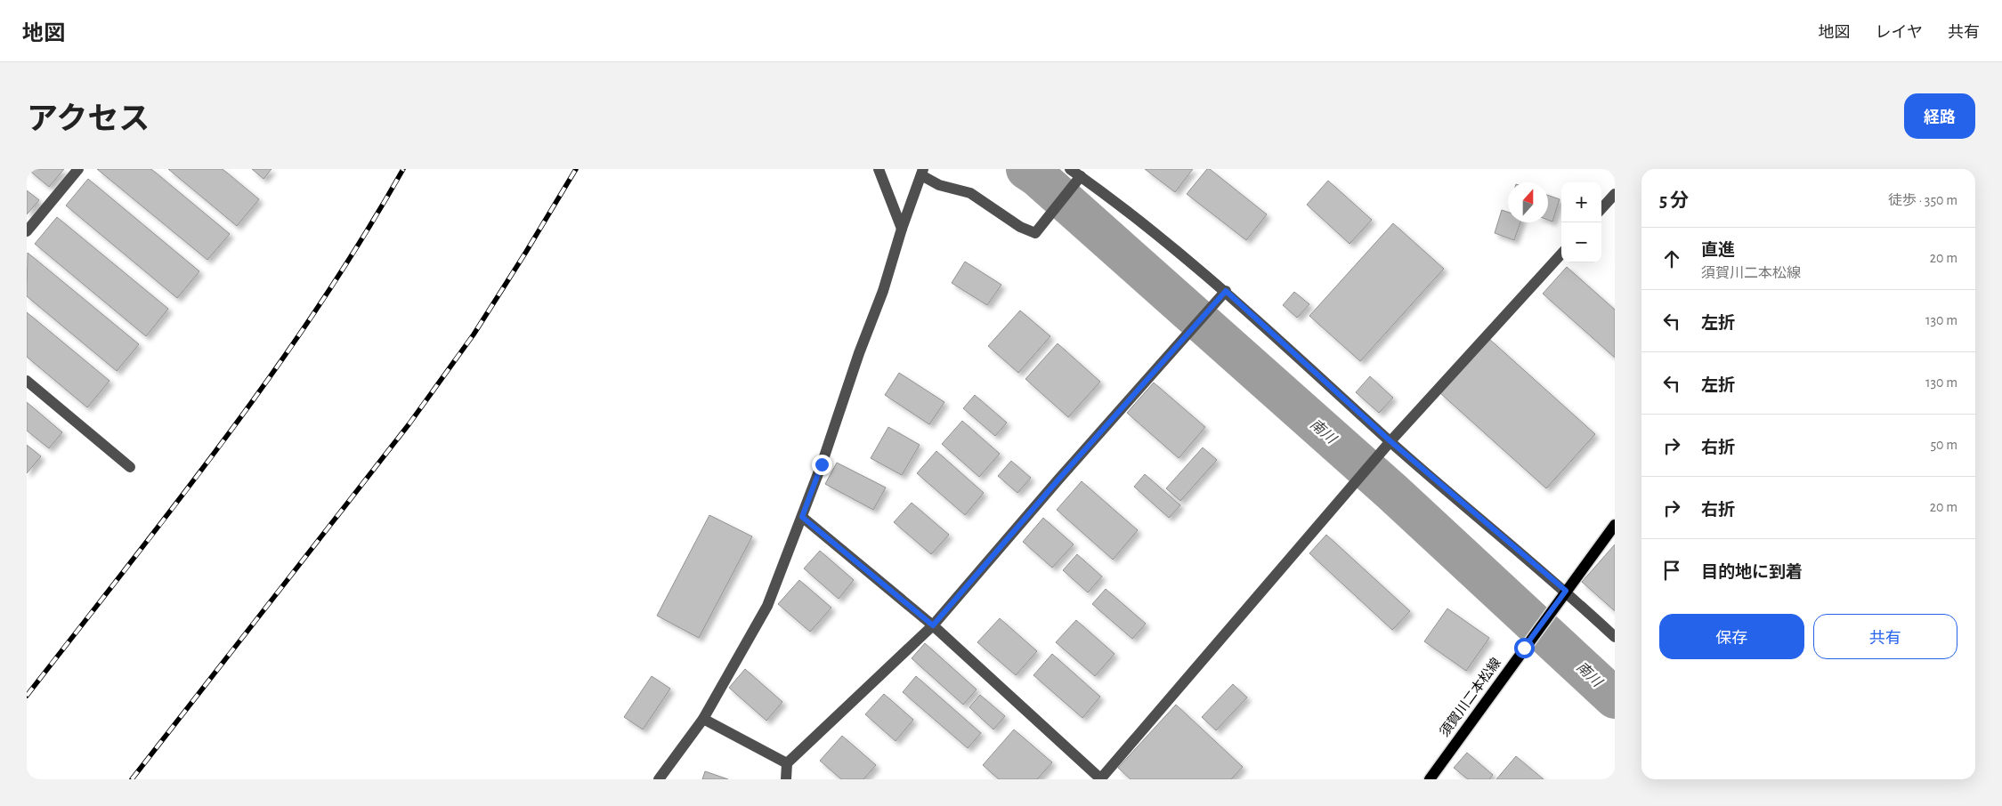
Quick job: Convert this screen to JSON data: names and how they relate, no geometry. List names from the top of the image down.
{
  "streets": {
    "main road": ["須賀川二本松線"]
  },
  "water": ["南川"],
  "north": "top",
  "page": {
    "header": "地図",
    "nav": ["地図", "レイヤ", "共有"],
    "title": "アクセス",
    "buttons": [
      "経路",
      ["保存", "共有"]
    ],
    "heading": ["5 分", "徒歩 · 350 m"],
    "map_buttons": ["+", "−"],
    "list": [
      ["直進", "須賀川二本松線", "20 m"],
      ["左折", "130 m"],
      ["左折", "130 m"],
      ["右折", "50 m"],
      ["右折", "20 m"],
      "目的地に到着"
    ]
  }
}
